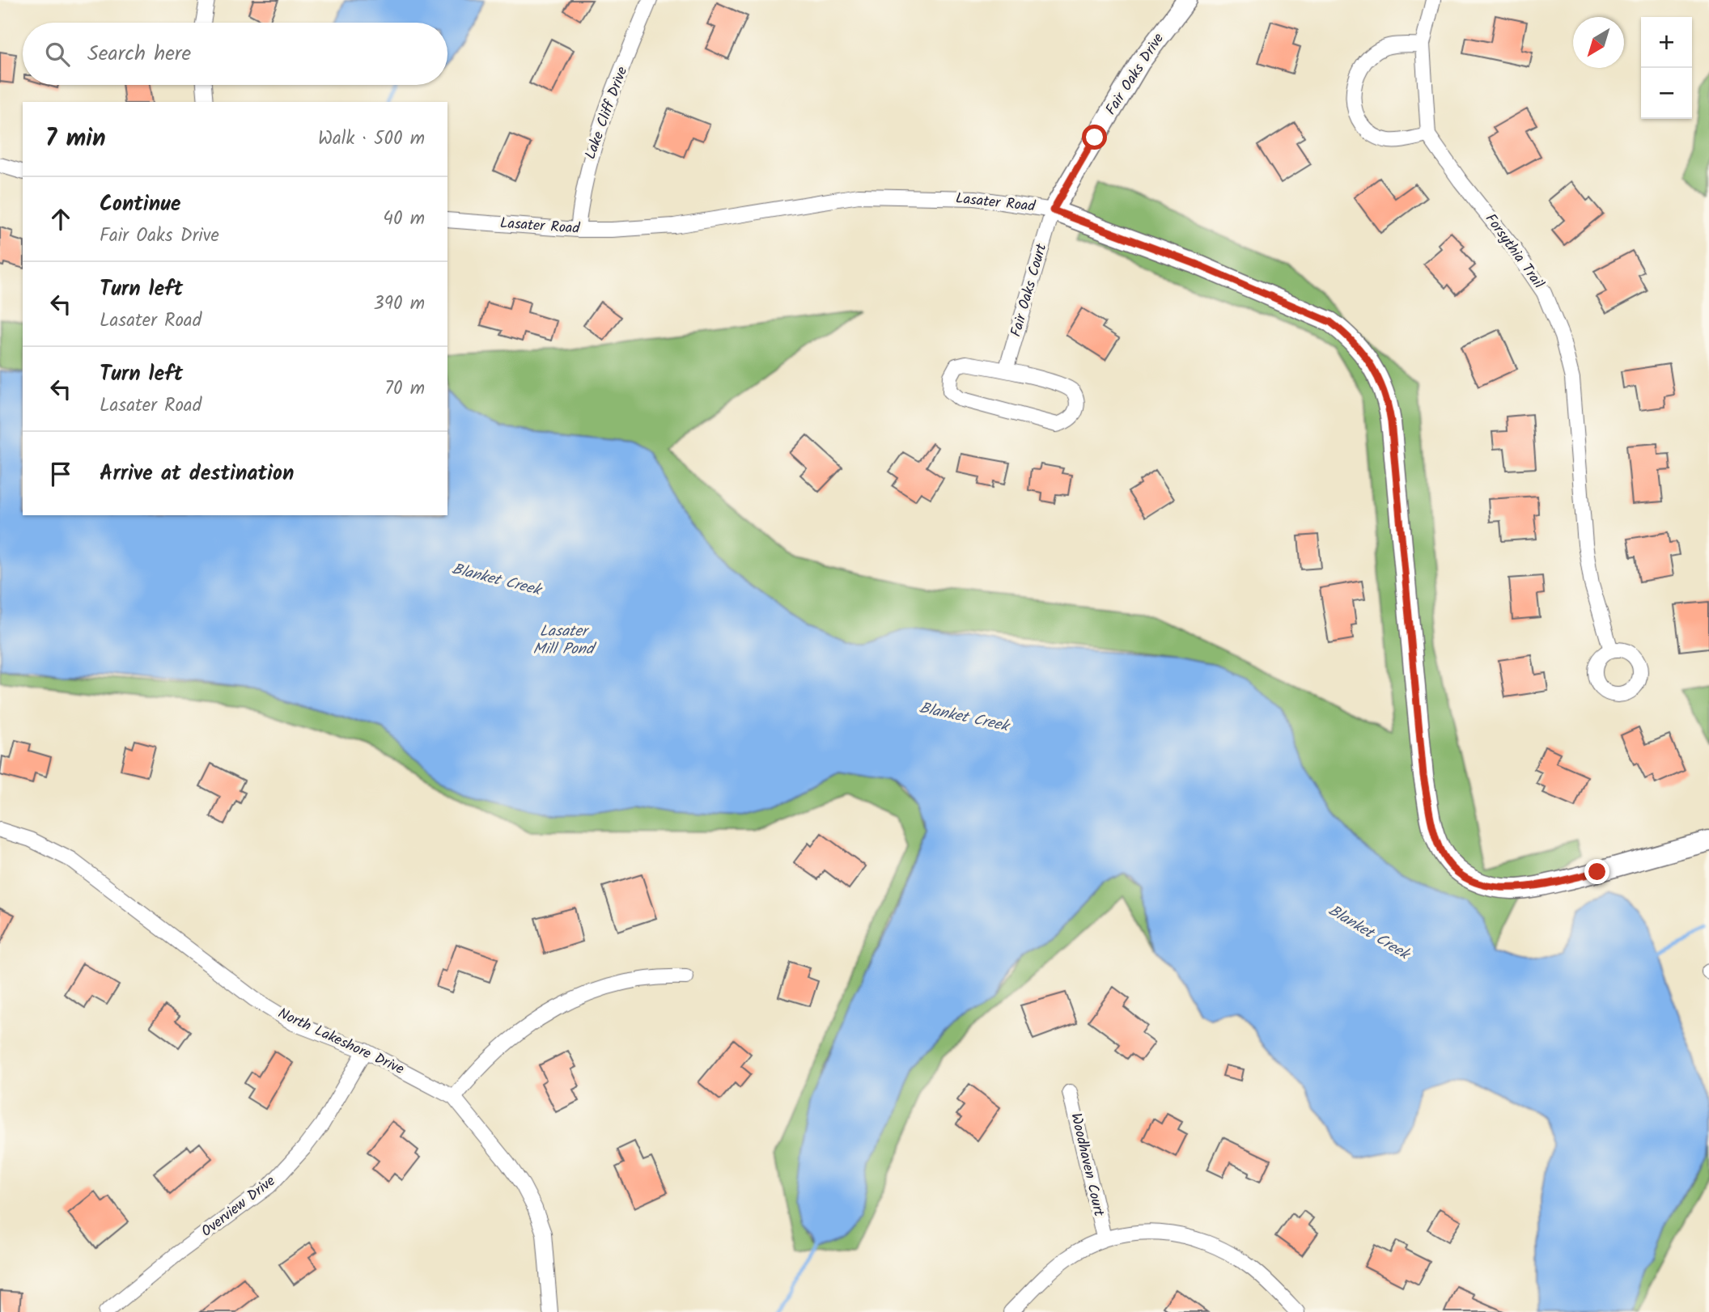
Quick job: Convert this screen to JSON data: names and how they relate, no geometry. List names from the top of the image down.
{
  "streets": {
    "street": [
      "Fair Oaks Drive",
      "Lake Cliff Drive",
      "Lasater Road",
      "Forsythia Trail",
      "Fair Oaks Court",
      "North Lakeshore Drive",
      "Woodhaven Court",
      "Overview Drive"
    ]
  },
  "crossings": [
    ["Fair Oaks Drive", "Lasater Road"],
    ["Fair Oaks Drive", "Fair Oaks Court"],
    ["Lake Cliff Drive", "Lasater Road"],
    ["Lasater Road", "Fair Oaks Court"],
    ["North Lakeshore Drive", "Overview Drive"]
  ],
  "water": ["Blanket Creek", "Lasater Mill Pond"],
  "north": "bottom left",
  "page": {
    "map_buttons": ["+", "−"],
    "search": "Search here",
    "heading": ["7 min", "Walk · 500 m"],
    "list": [
      ["Continue", "Fair Oaks Drive", "40 m"],
      ["Turn left", "Lasater Road", "390 m"],
      ["Turn left", "Lasater Road", "70 m"],
      "Arrive at destination"
    ]
  }
}
